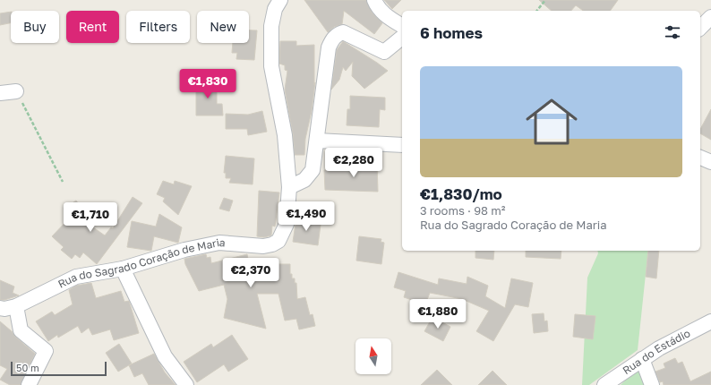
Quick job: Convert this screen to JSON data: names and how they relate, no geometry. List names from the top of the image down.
{
  "streets": {
    "street": ["Rua do Sagrado Coração de Maria", "Rua do Estádio"]
  },
  "scale_bar": "50 m",
  "north": "top",
  "page": {
    "chip": [
      "Buy",
      "Rent",
      "Filters",
      "New"
    ],
    "heading": "6 homes",
    "list": [
      {
        "name": "€1,830/mo",
        "note": "3 rooms · 98 m² · Rua do Sagrado Coração de Maria"
      }
    ],
    "price": [
      "€1,830",
      "€2,280",
      "€1,490",
      "€1,710",
      "€2,370",
      "€1,880"
    ],
    "scale": "50 m"
  }
}
